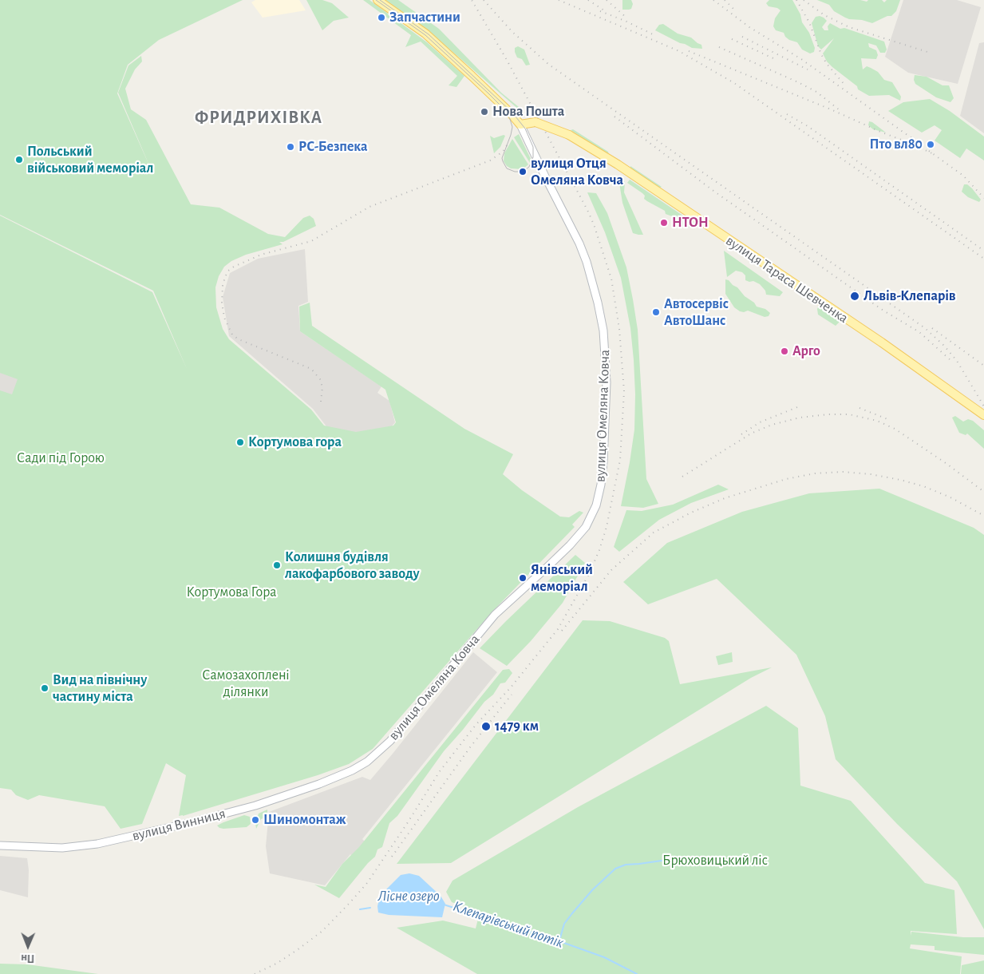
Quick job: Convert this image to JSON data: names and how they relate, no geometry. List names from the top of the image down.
{
  "streets": {
    "main road": ["вулиця Тараса Шевченка", "вулиця Омеляна Ковча", "вулиця Винниця"]
  },
  "crossings": [
    ["вулиця Тараса Шевченка", "вулиця Омеляна Ковча"],
    ["вулиця Омеляна Ковча", "вулиця Винниця"]
  ],
  "districts": ["ФРИДРИХІВКА"],
  "water": ["Лісне озеро", "Клепарівський потік"],
  "parks": [
    "Сади під Горою",
    "Кортумова Гора",
    "Самозахоплені ділянки",
    "Брюховицький ліс"
  ],
  "places": [
    "Запчастини",
    "Нова Пошта",
    "Пто вл80",
    "РС-Безпека",
    "Польський військовий меморіал",
    "вулиця Отця Омеляна Ковча",
    "НТОН",
    "Львів-Клепарів",
    "Автосервіс АвтоШанс",
    "Арго",
    "Кортумова гора",
    "Колишня будівля лакофарбового заводу",
    "Янівський меморіал",
    "Вид на північну частину міста",
    "1479 км",
    "Шиномонтаж"
  ],
  "north": "bottom"
}
